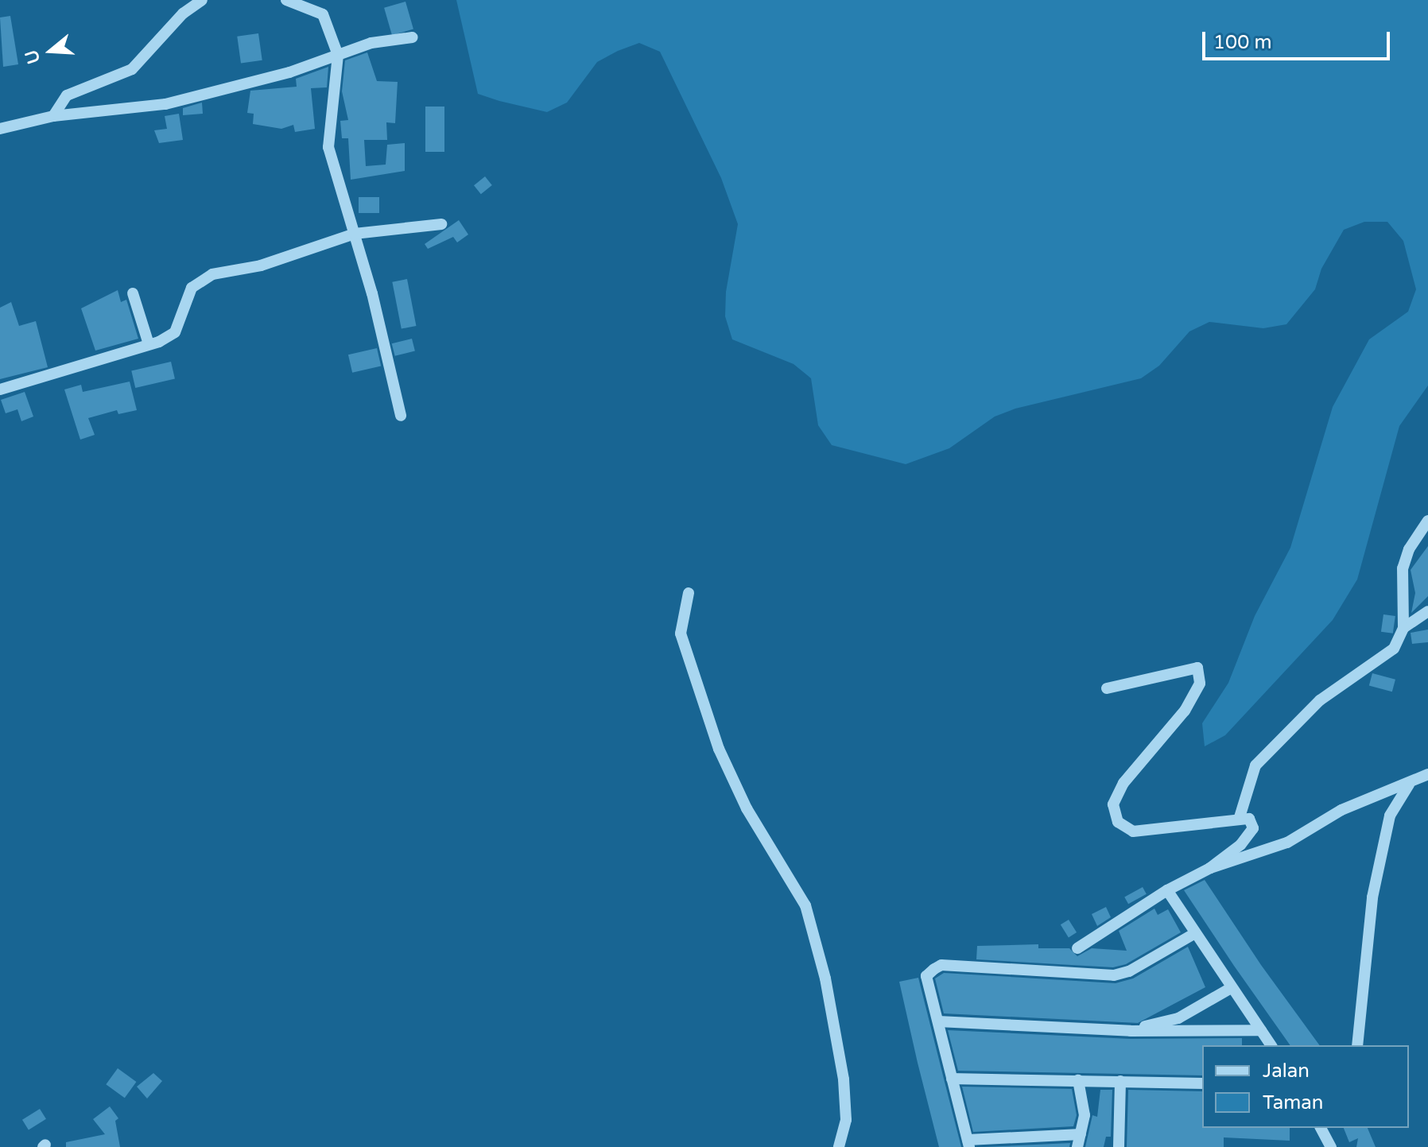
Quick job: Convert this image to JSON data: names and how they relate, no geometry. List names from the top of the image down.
{
  "legend": ["Jalan", "Taman"],
  "scale_bar": "100 m",
  "north": "left"
}
